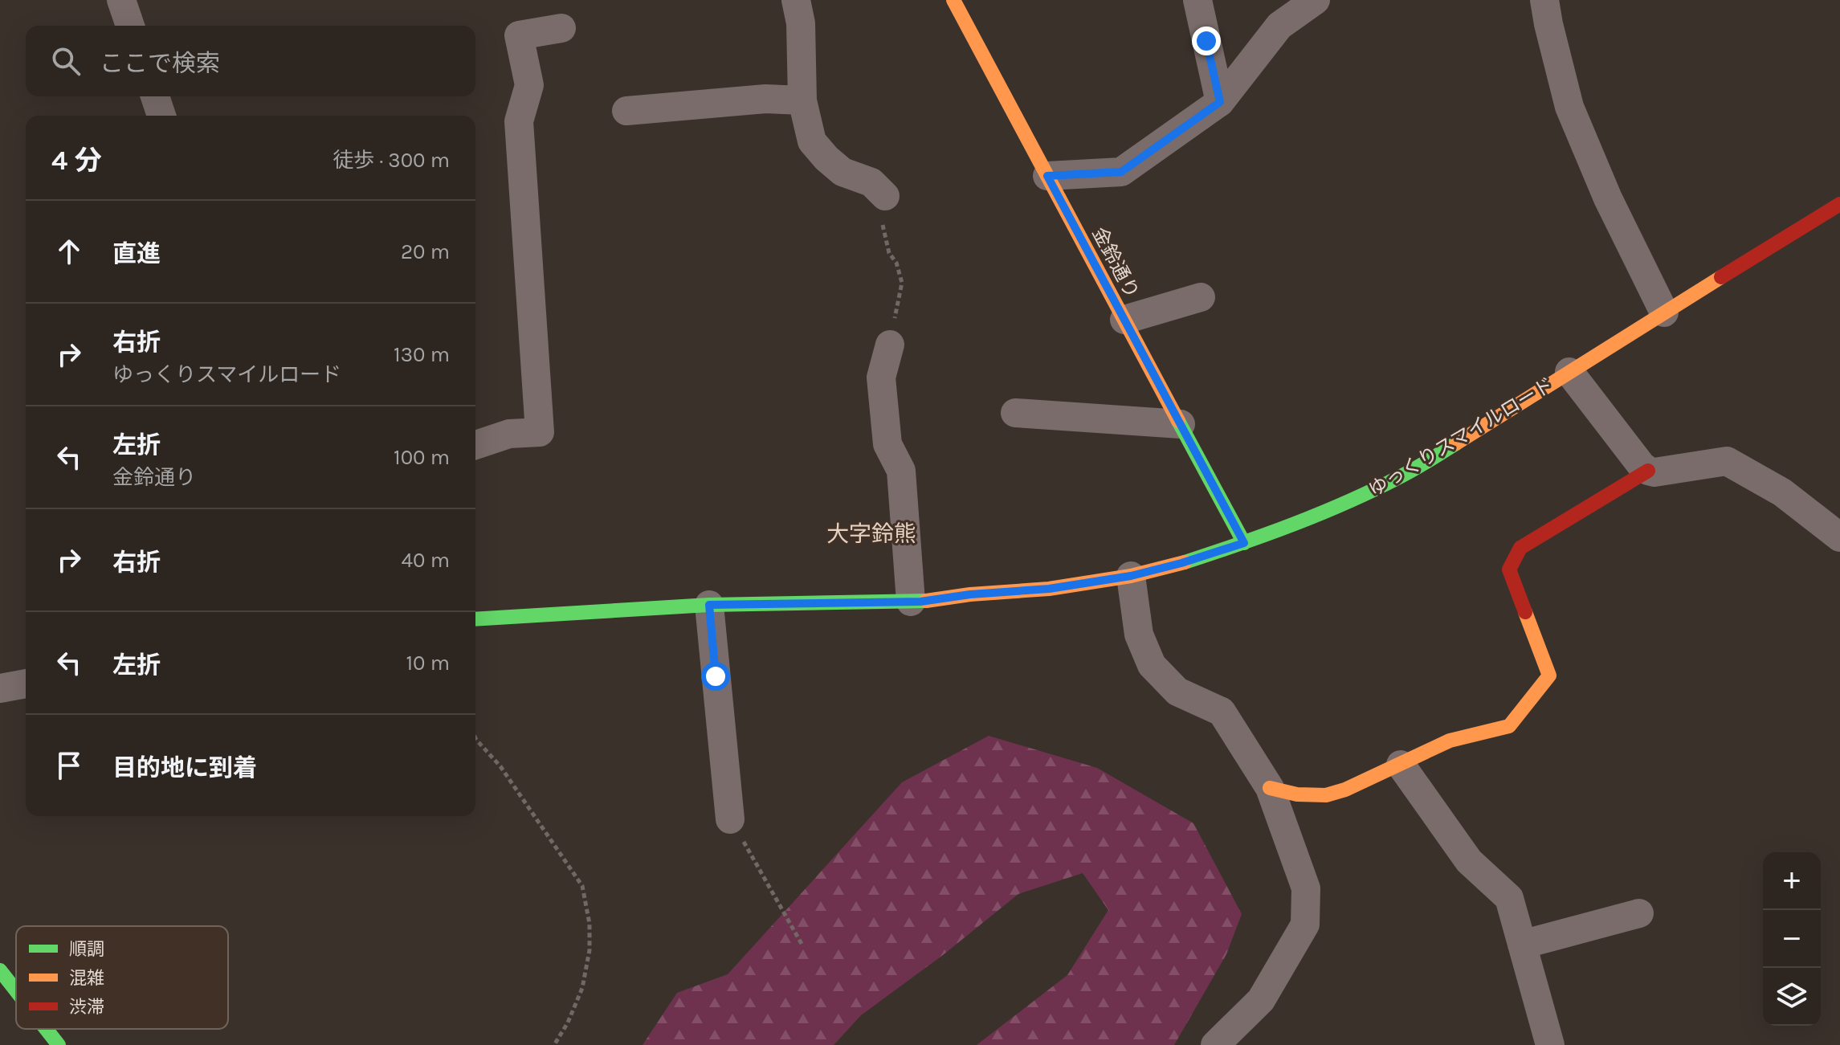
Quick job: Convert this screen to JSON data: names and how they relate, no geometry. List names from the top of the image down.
{
  "streets": {
    "street": ["金鈴通り", "ゆっくりスマイルロード"]
  },
  "crossings": [
    ["金鈴通り", "ゆっくりスマイルロード"]
  ],
  "districts": ["大字鈴熊"],
  "legend": ["順調", "混雑", "渋滞"],
  "page": {
    "search": "ここで検索",
    "heading": ["4 分", "徒歩 · 300 m"],
    "list": [
      ["直進", "20 m"],
      ["右折", "ゆっくりスマイルロード", "130 m"],
      ["左折", "金鈴通り", "100 m"],
      ["右折", "40 m"],
      ["左折", "10 m"],
      "目的地に到着"
    ],
    "map_buttons": ["+", "−"]
  }
}
